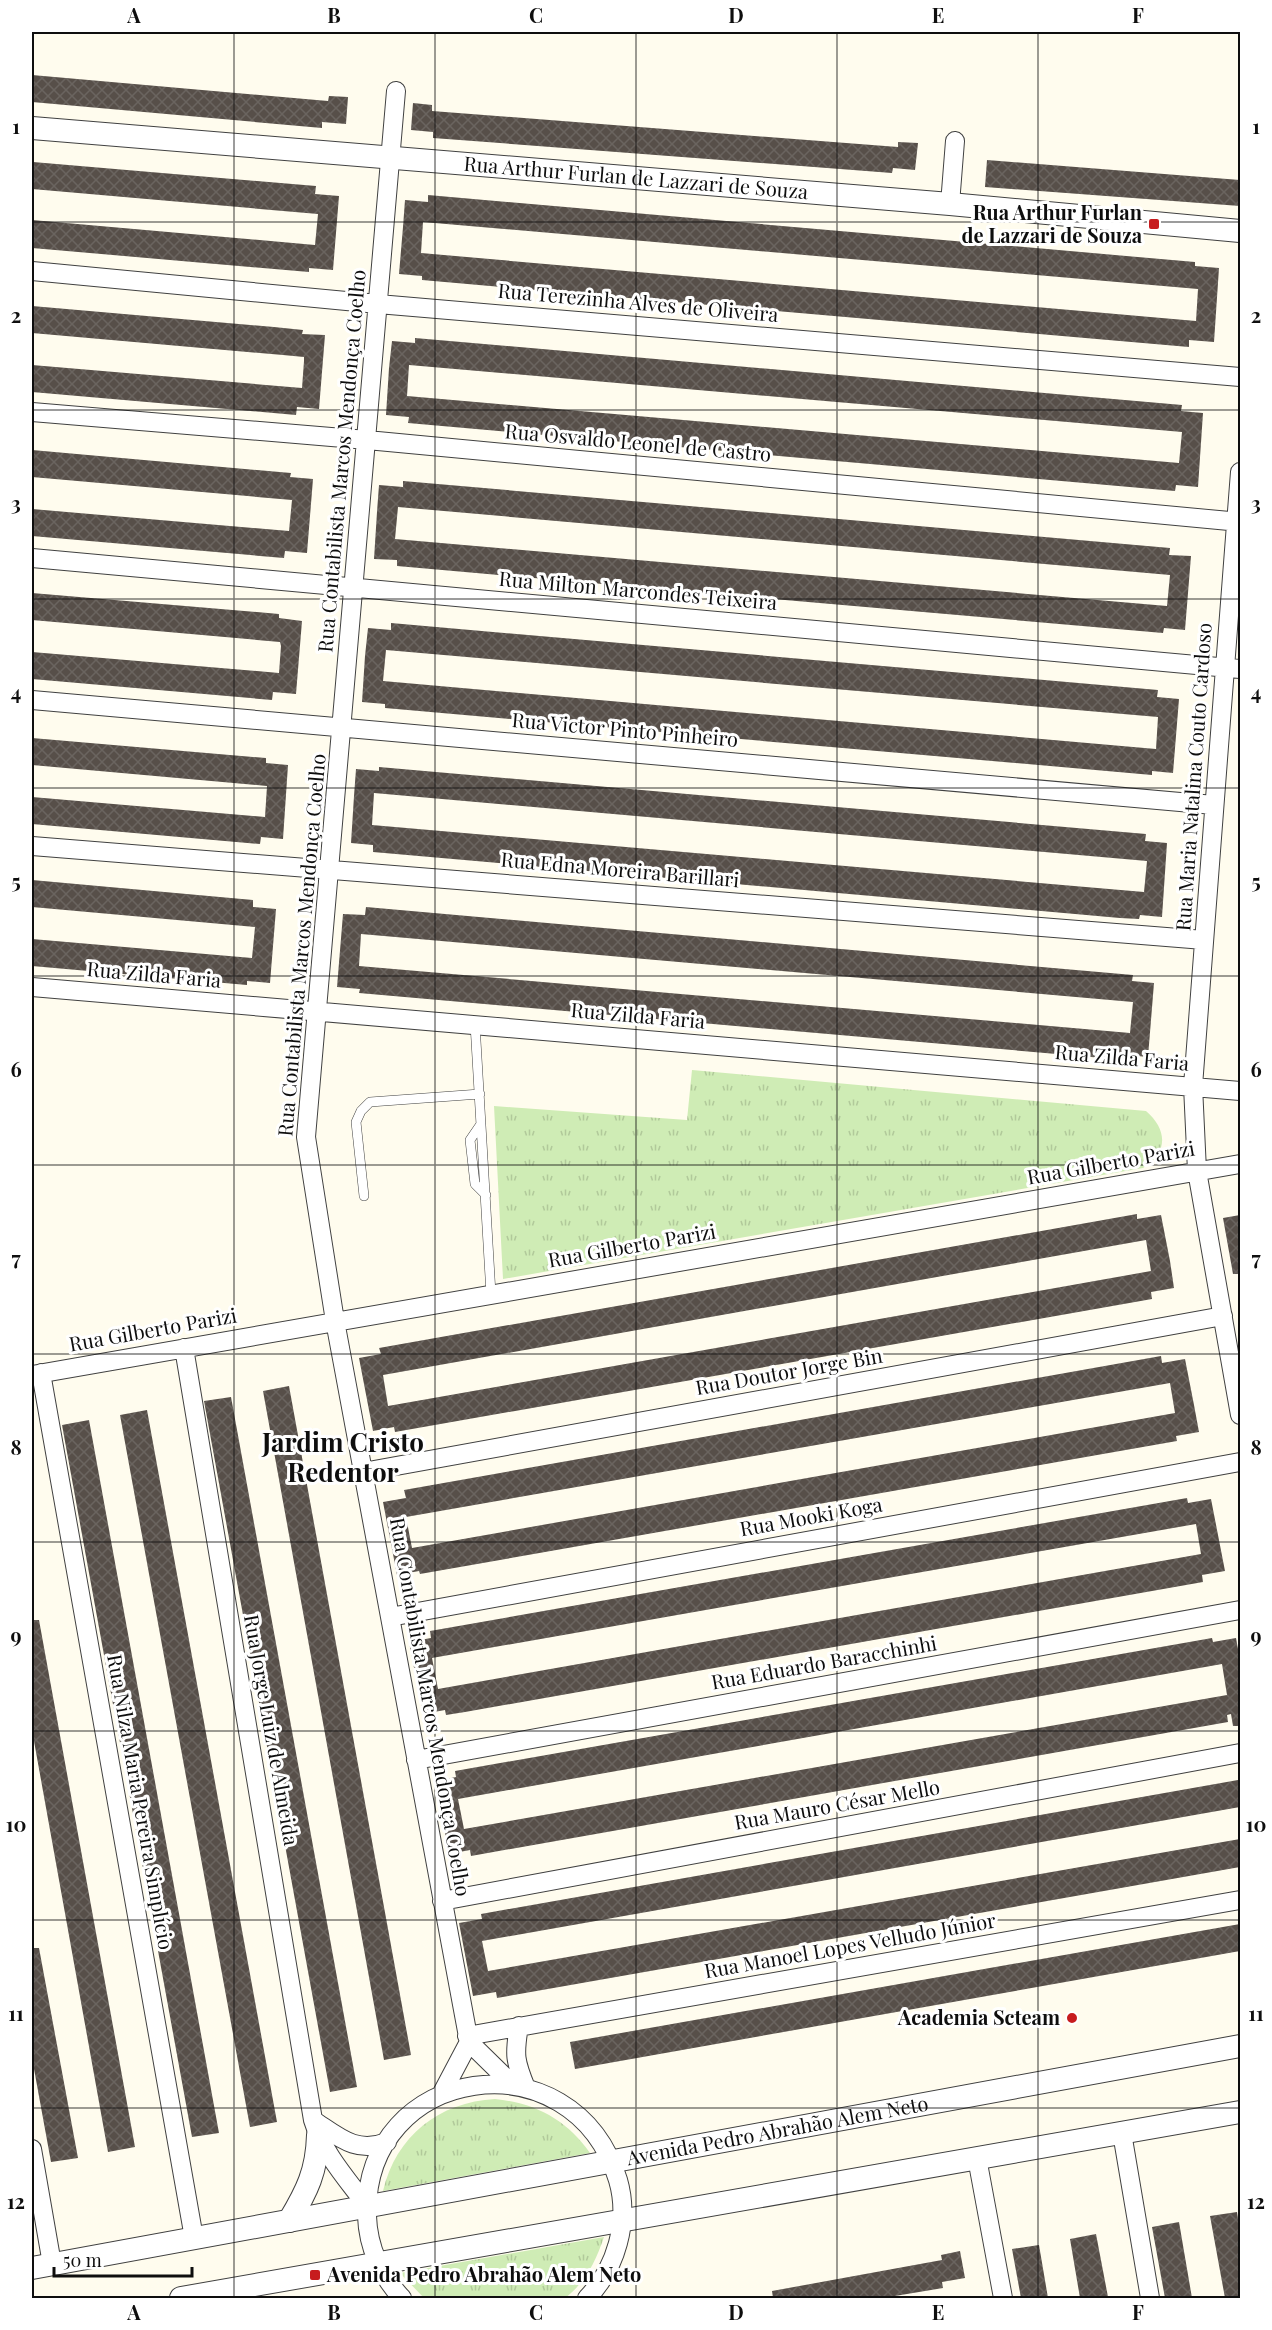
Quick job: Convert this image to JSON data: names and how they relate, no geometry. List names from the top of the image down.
{
  "streets": {
    "street": [
      "Rua Arthur Furlan de Lazzari de Souza",
      "Rua Terezinha Alves de Oliveira",
      "Rua Osvaldo Leonel de Castro",
      "Rua Contabilista Marcos Mendonça Coelho",
      "Rua Milton Marcondes Teixeira",
      "Rua Victor Pinto Pinheiro",
      "Rua Maria Natalina Couto Cardoso",
      "Rua Edna Moreira Barillari",
      "Rua Zilda Faria",
      "Rua Gilberto Parizi",
      "Rua Doutor Jorge Bin",
      "Rua Mooki Koga",
      "Rua Eduardo Baracchinhi",
      "Rua Jorge Luiz de Almeida",
      "Rua Nilza Maria Pereira Simplício",
      "Rua Mauro César Mello",
      "Rua Manoel Lopes Velludo Júnior",
      "Avenida Pedro Abrahão Alem Neto"
    ]
  },
  "crossings": [
    ["Rua Arthur Furlan de Lazzari de Souza", "Rua Contabilista Marcos Mendonça Coelho"],
    ["Rua Terezinha Alves de Oliveira", "Rua Contabilista Marcos Mendonça Coelho"],
    ["Rua Osvaldo Leonel de Castro", "Rua Contabilista Marcos Mendonça Coelho"],
    ["Rua Osvaldo Leonel de Castro", "Rua Maria Natalina Couto Cardoso"],
    ["Rua Contabilista Marcos Mendonça Coelho", "Rua Milton Marcondes Teixeira"],
    ["Rua Contabilista Marcos Mendonça Coelho", "Rua Victor Pinto Pinheiro"],
    ["Rua Contabilista Marcos Mendonça Coelho", "Rua Edna Moreira Barillari"],
    ["Rua Contabilista Marcos Mendonça Coelho", "Rua Zilda Faria"],
    ["Rua Contabilista Marcos Mendonça Coelho", "Rua Gilberto Parizi"],
    ["Rua Contabilista Marcos Mendonça Coelho", "Rua Doutor Jorge Bin"],
    ["Rua Contabilista Marcos Mendonça Coelho", "Rua Mooki Koga"],
    ["Rua Contabilista Marcos Mendonça Coelho", "Rua Eduardo Baracchinhi"],
    ["Rua Contabilista Marcos Mendonça Coelho", "Rua Mauro César Mello"],
    ["Rua Contabilista Marcos Mendonça Coelho", "Rua Manoel Lopes Velludo Júnior"],
    ["Rua Milton Marcondes Teixeira", "Rua Maria Natalina Couto Cardoso"],
    ["Rua Victor Pinto Pinheiro", "Rua Maria Natalina Couto Cardoso"],
    ["Rua Maria Natalina Couto Cardoso", "Rua Edna Moreira Barillari"],
    ["Rua Maria Natalina Couto Cardoso", "Rua Zilda Faria"],
    ["Rua Maria Natalina Couto Cardoso", "Rua Gilberto Parizi"],
    ["Rua Maria Natalina Couto Cardoso", "Rua Doutor Jorge Bin"],
    ["Rua Gilberto Parizi", "Rua Jorge Luiz de Almeida"],
    ["Rua Gilberto Parizi", "Rua Nilza Maria Pereira Simplício"],
    ["Rua Jorge Luiz de Almeida", "Avenida Pedro Abrahão Alem Neto"],
    ["Rua Nilza Maria Pereira Simplício", "Avenida Pedro Abrahão Alem Neto"]
  ],
  "districts": ["Jardim Cristo Redentor"],
  "places": {
    "transit": ["Rua Arthur Furlan de Lazzari de Souza", "Avenida Pedro Abrahão Alem Neto"],
    "other": ["Academia Scteam"]
  },
  "scale_bar": "50 m",
  "grid": {
    "columns": [
      "A",
      "B",
      "C",
      "D",
      "E",
      "F"
    ],
    "rows": [
      "1",
      "2",
      "3",
      "4",
      "5",
      "6",
      "7",
      "8",
      "9",
      "10",
      "11",
      "12"
    ]
  }
}
